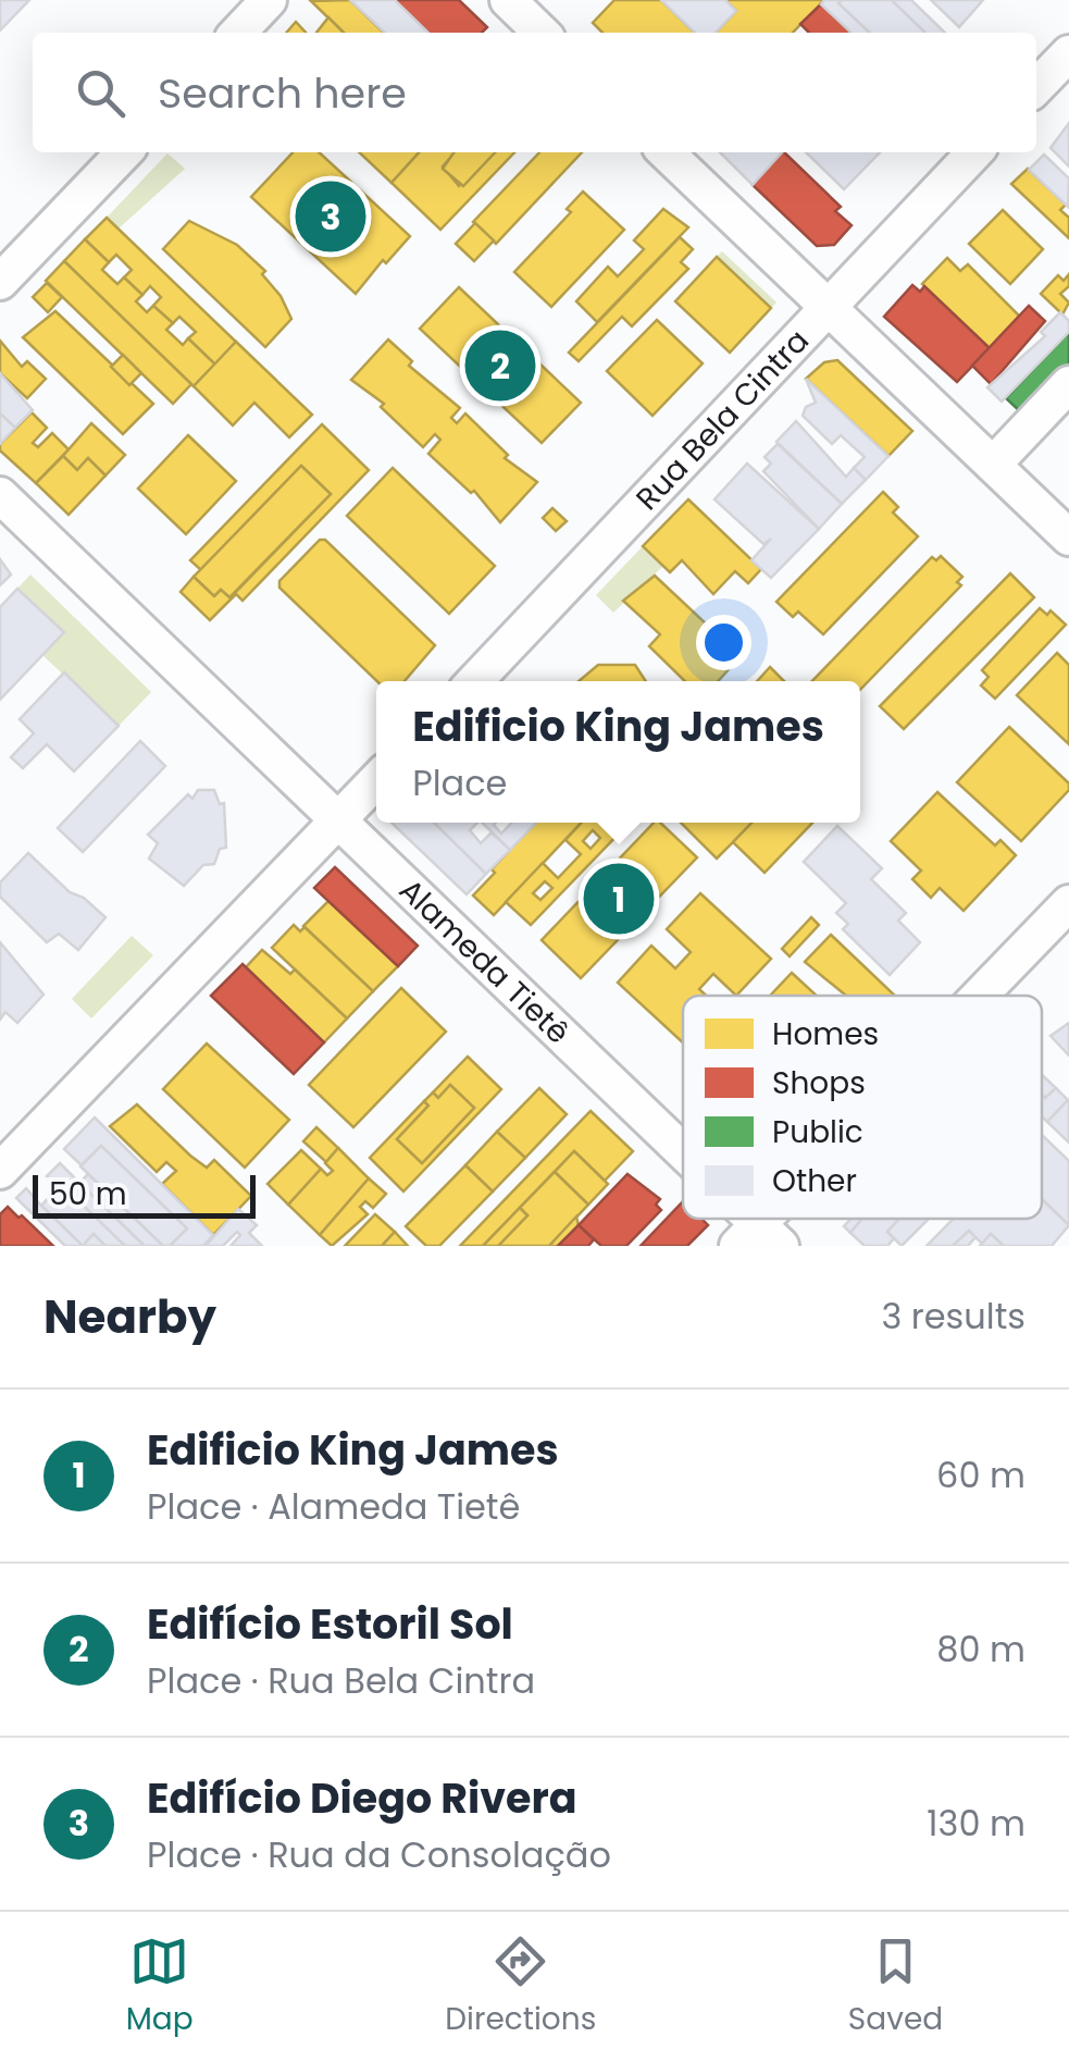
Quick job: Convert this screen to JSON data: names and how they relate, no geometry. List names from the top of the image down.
{
  "streets": {
    "street": ["Rua Bela Cintra", "Alameda Tietê"]
  },
  "legend": [
    "Homes",
    "Shops",
    "Public",
    "Other"
  ],
  "scale_bar": "50 m",
  "page": {
    "search": "Search here",
    "pins": ["3", "2", "1"],
    "popup": ["Edificio King James", "Place"],
    "scale": "50 m",
    "heading": ["Nearby", "3 results"],
    "list": [
      {
        "mark": "1",
        "name": "Edificio King James",
        "note": "Place · Alameda Tietê",
        "value": "60 m"
      },
      {
        "mark": "2",
        "name": "Edifício Estoril Sol",
        "note": "Place · Rua Bela Cintra",
        "value": "80 m"
      },
      {
        "mark": "3",
        "name": "Edifício Diego Rivera",
        "note": "Place · Rua da Consolação",
        "value": "130 m"
      }
    ],
    "nav": ["Map", "Directions", "Saved"]
  }
}
